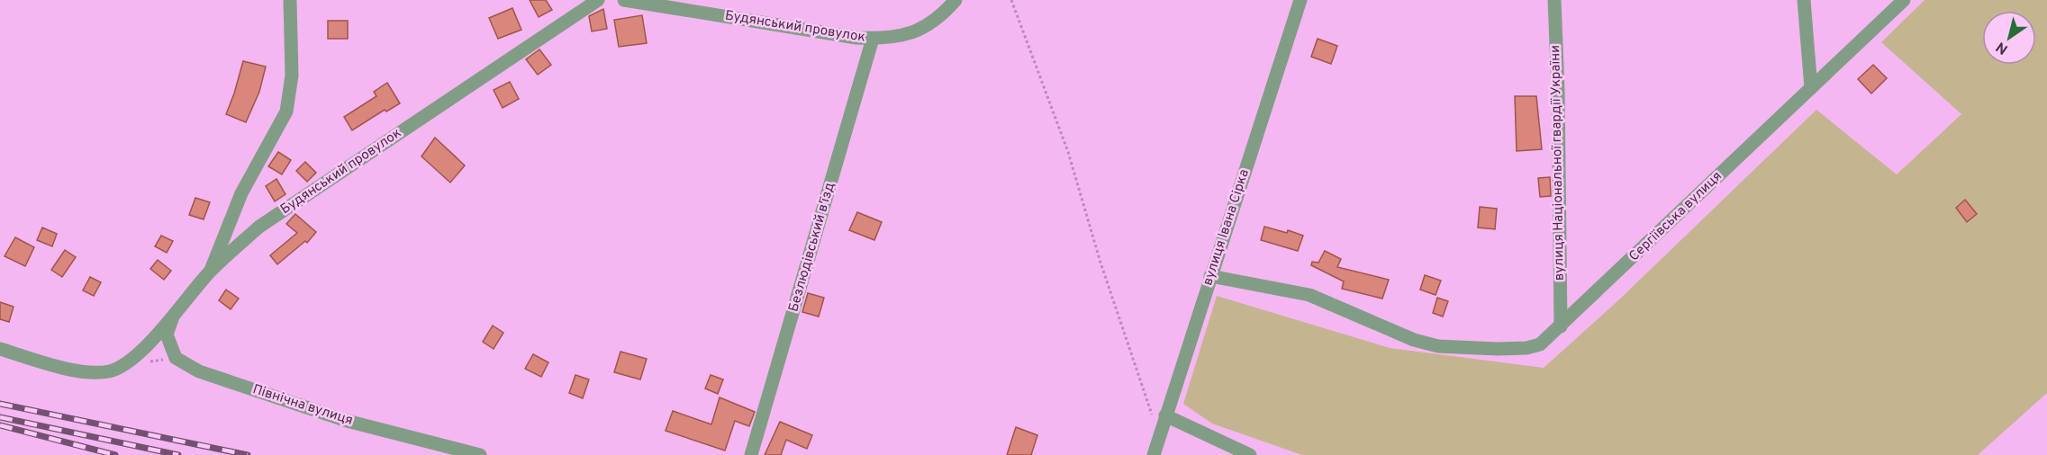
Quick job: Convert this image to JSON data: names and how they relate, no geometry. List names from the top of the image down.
{
  "streets": {
    "street": [
      "Будянський провулок",
      "вулиця Національної гвардії України",
      "Сергіївська вулиця",
      "вулиця Івана Сірка",
      "Безлюдівський в'їзд",
      "Північна вулиця"
    ]
  },
  "crossings": [
    ["Будянський провулок", "Безлюдівський в'їзд"],
    ["Будянський провулок", "Північна вулиця"],
    ["вулиця Національної гвардії України", "Сергіївська вулиця"],
    ["Сергіївська вулиця", "вулиця Івана Сірка"]
  ],
  "north": "bottom left"
}
